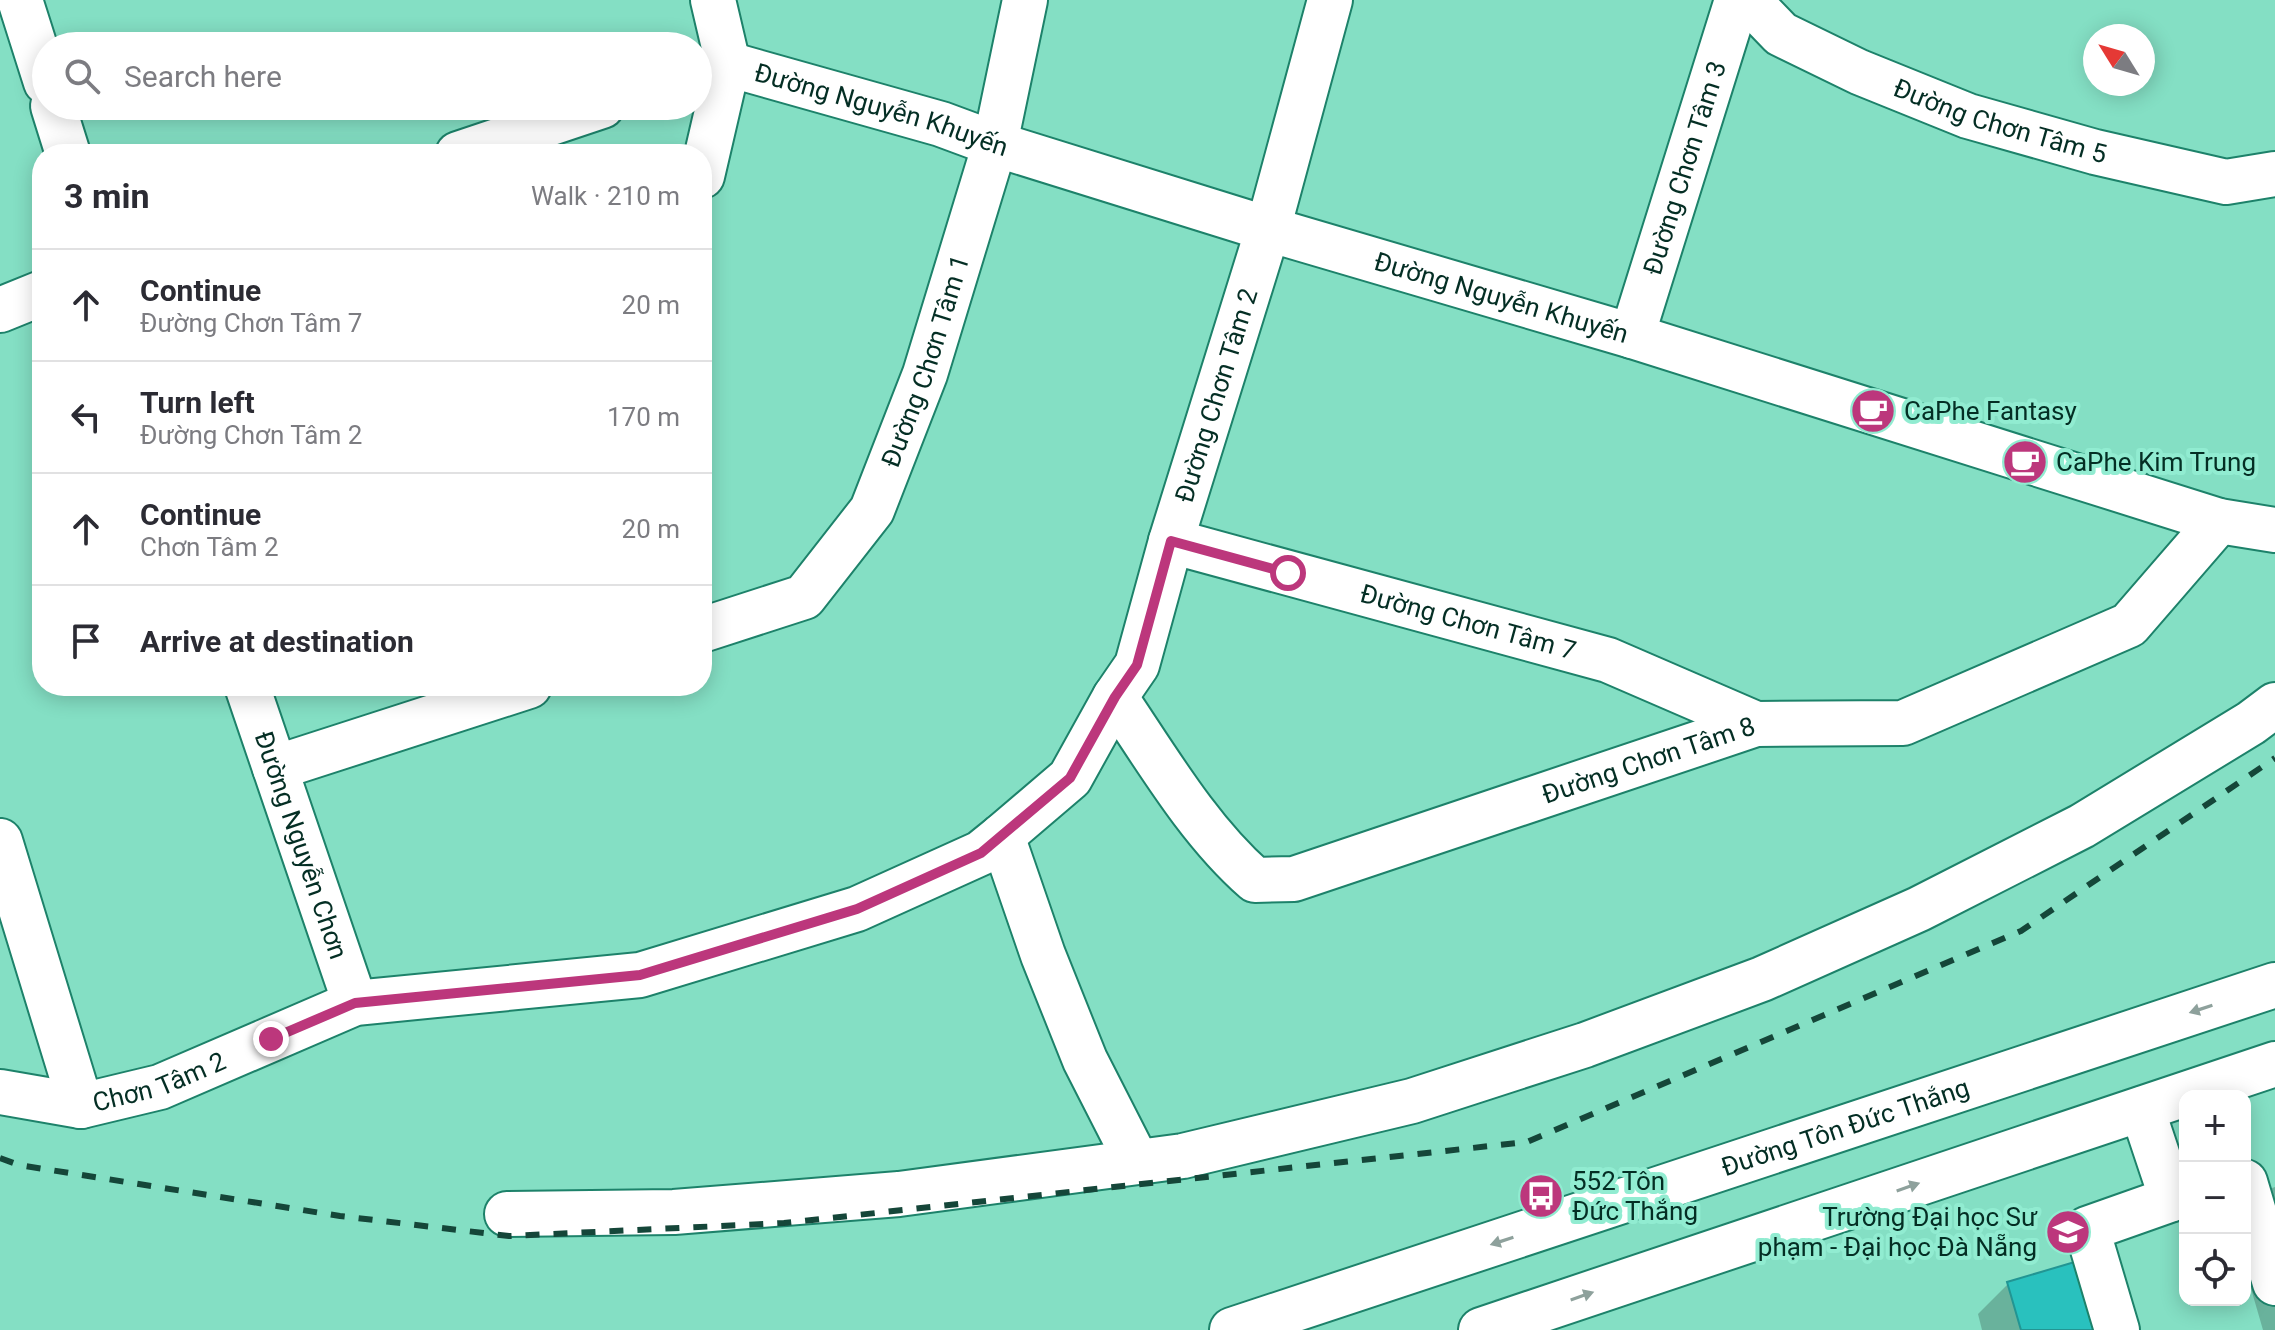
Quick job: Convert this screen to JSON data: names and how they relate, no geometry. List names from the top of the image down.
{
  "streets": {
    "main road": [
      "Đường Nguyễn Khuyến",
      "Đường Chơn Tâm 5",
      "Đường Chơn Tâm 3",
      "Đường Chơn Tâm 1",
      "Đường Chơn Tâm 2",
      "Đường Chơn Tâm 7",
      "Đường Chơn Tâm 8",
      "Đường Nguyễn Chơn",
      "Chơn Tâm 2",
      "Đường Tôn Đức Thắng"
    ]
  },
  "crossings": [
    ["Đường Nguyễn Khuyến", "Đường Chơn Tâm 3"],
    ["Đường Nguyễn Khuyến", "Đường Chơn Tâm 1"],
    ["Đường Nguyễn Khuyến", "Đường Chơn Tâm 2"],
    ["Đường Nguyễn Khuyến", "Đường Chơn Tâm 8"],
    ["Đường Chơn Tâm 2", "Đường Chơn Tâm 7"],
    ["Đường Chơn Tâm 2", "Đường Chơn Tâm 8"],
    ["Đường Chơn Tâm 2", "Đường Nguyễn Chơn"],
    ["Đường Chơn Tâm 2", "Chơn Tâm 2"],
    ["Đường Chơn Tâm 7", "Đường Chơn Tâm 8"],
    ["Đường Nguyễn Chơn", "Chơn Tâm 2"]
  ],
  "places": {
    "cafe": ["CaPhe Fantasy", "CaPhe Kim Trung"],
    "bus stop": ["552 Tôn Đức Thắng"],
    "school or university": ["Trường Đại học Sư phạm - Đại học Đà Nẵng"]
  },
  "north": "top left",
  "page": {
    "search": "Search here",
    "heading": ["3 min", "Walk · 210 m"],
    "list": [
      ["Continue", "Đường Chơn Tâm 7", "20 m"],
      ["Turn left", "Đường Chơn Tâm 2", "170 m"],
      ["Continue", "Chơn Tâm 2", "20 m"],
      "Arrive at destination"
    ],
    "map_buttons": ["+", "−"]
  }
}
